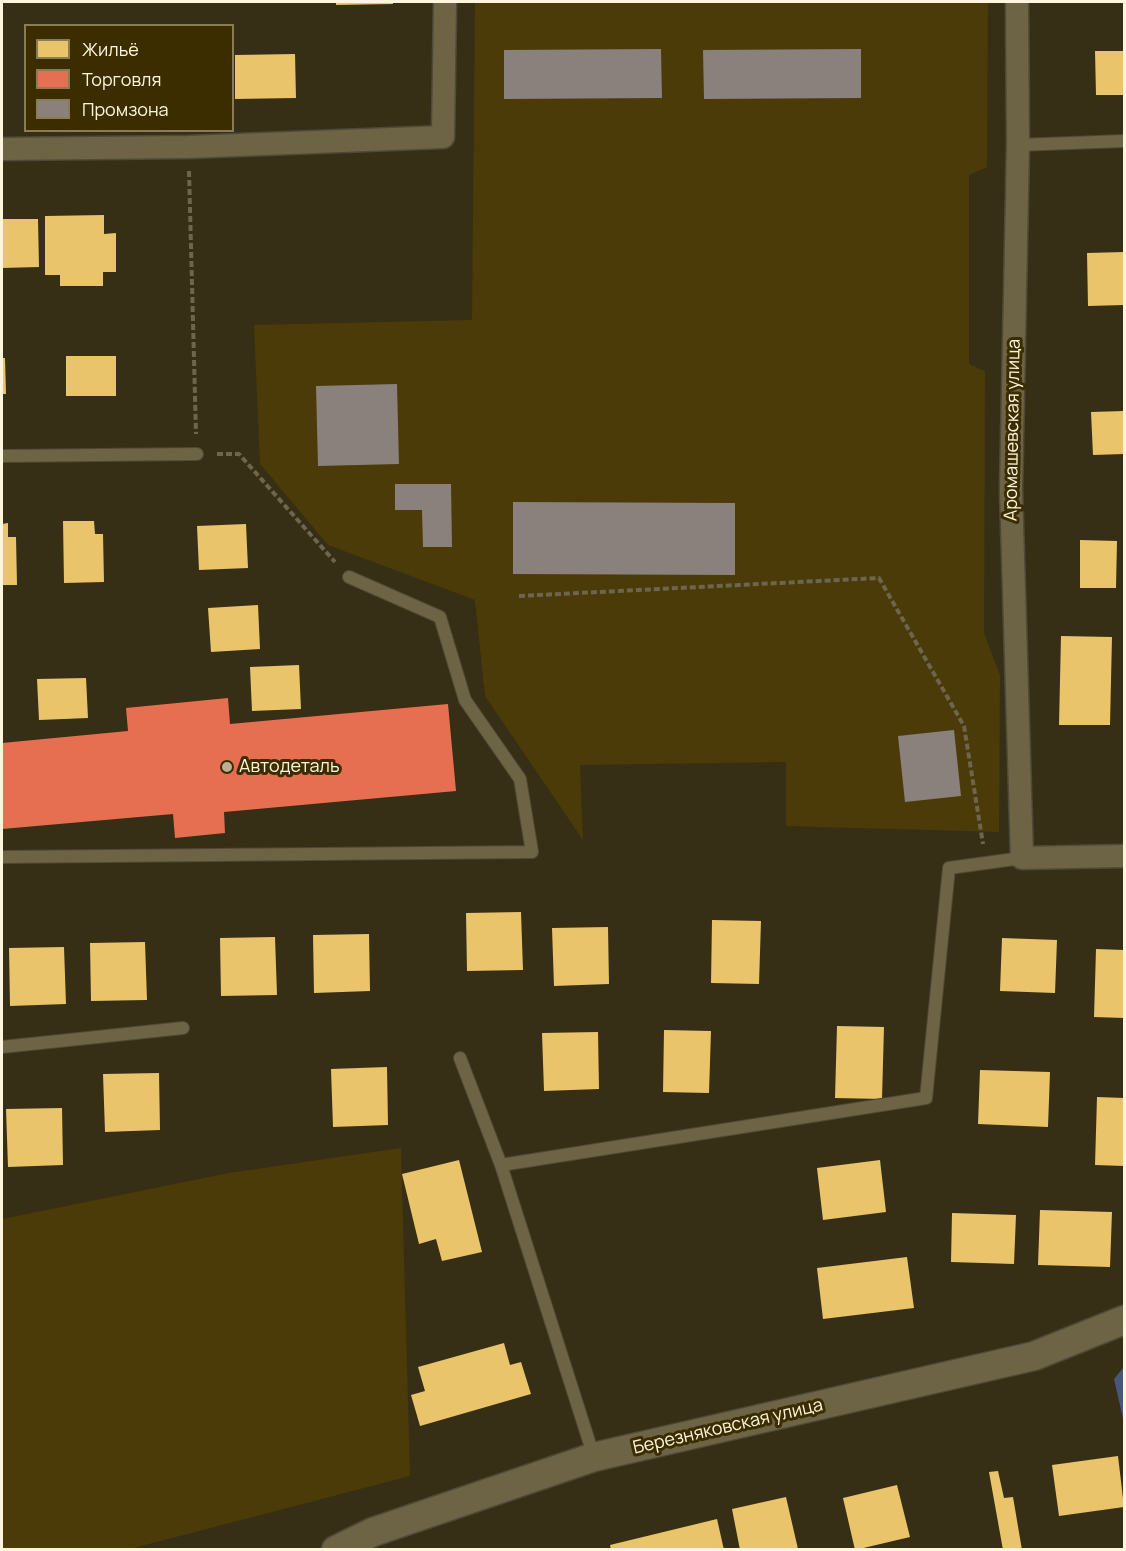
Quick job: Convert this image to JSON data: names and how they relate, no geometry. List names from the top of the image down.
{
  "streets": {
    "street": ["Аромашевская улица", "Березняковская улица"]
  },
  "places": ["Автодеталь"],
  "legend": ["Жильё", "Торговля", "Промзона"]
}
